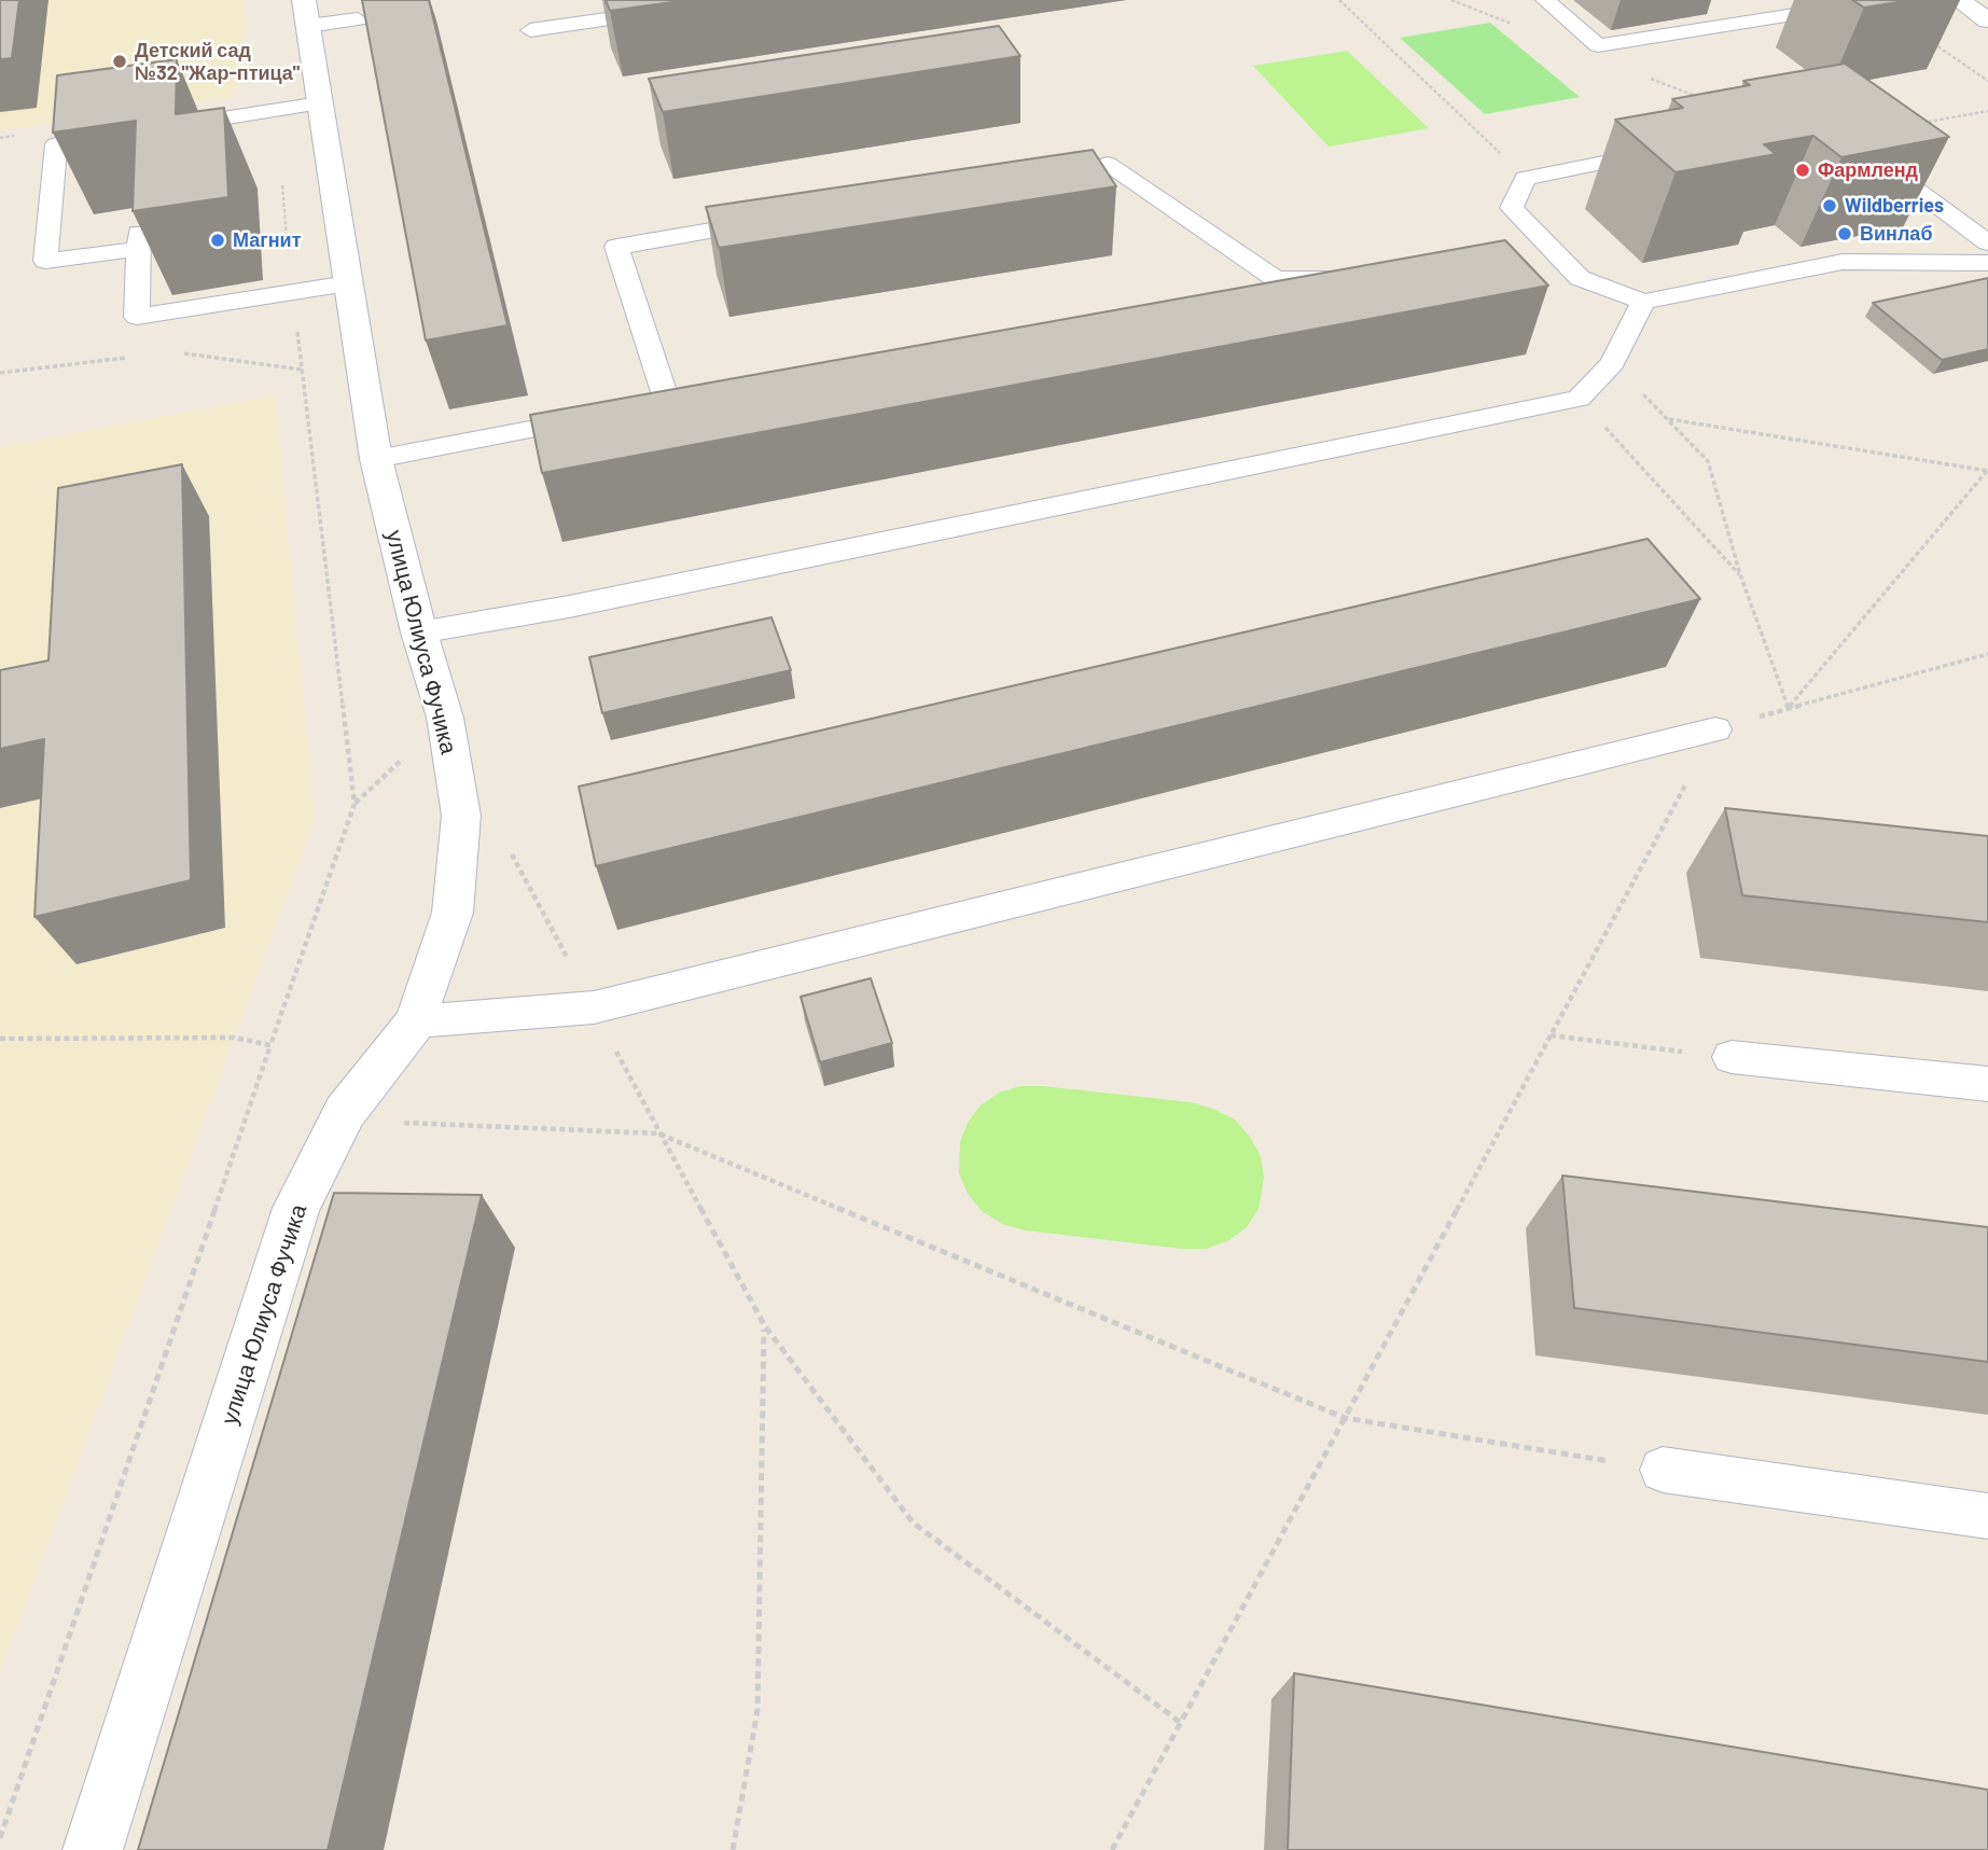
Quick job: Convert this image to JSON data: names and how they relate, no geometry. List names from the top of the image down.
{
  "streets": {
    "street": ["улица Юлиуса Фучика"]
  },
  "places": [
    "Детский сад №32 \"Жар-птица\"",
    "Фармленд",
    "Wildberries",
    "Винлаб",
    "Магнит"
  ]
}
